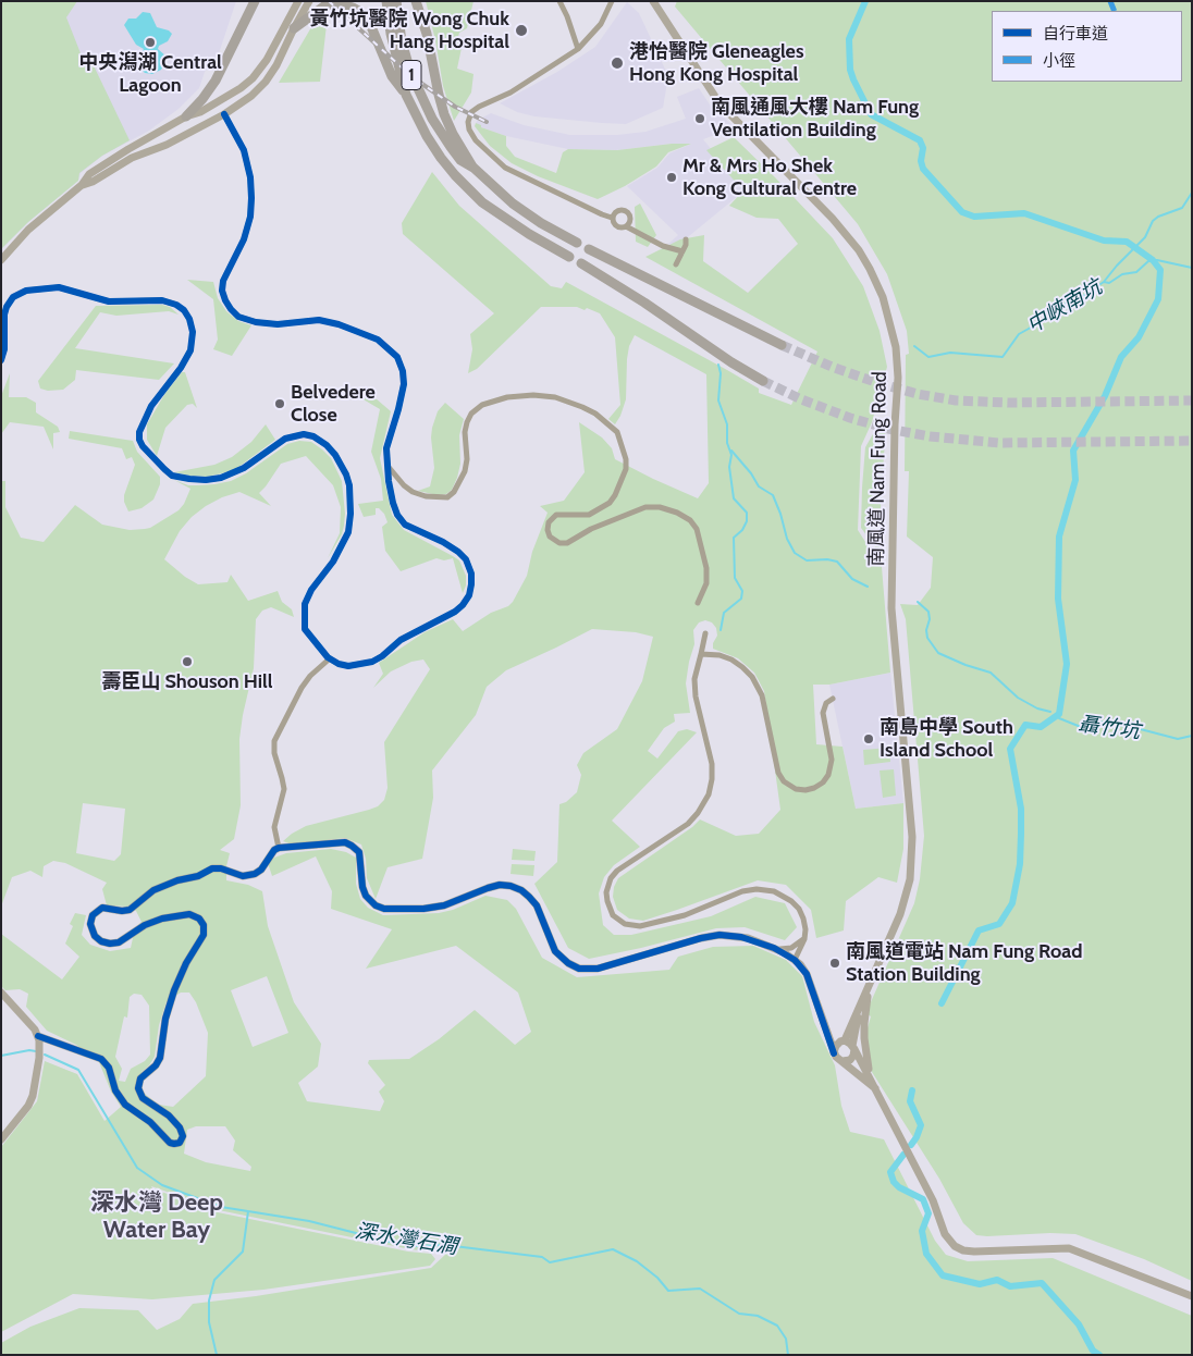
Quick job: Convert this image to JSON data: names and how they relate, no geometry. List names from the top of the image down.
{
  "streets": {
    "highway": ["1"],
    "main road": ["南風道 Nam Fung Road"]
  },
  "districts": ["深水灣 Deep Water Bay"],
  "water": ["中峽南坑", "聶竹坑", "深水灣石澗"],
  "places": [
    "黃竹坑醫院 Wong Chuk Hang Hospital",
    "中央潟湖 Central Lagoon",
    "港怡醫院 Gleneagles Hong Kong Hospital",
    "南風通風大樓 Nam Fung Ventilation Building",
    "Mr & Mrs Ho Shek Kong Cultural Centre",
    "Belvedere Close",
    "壽臣山 Shouson Hill",
    "南島中學 South Island School",
    "南風道電站 Nam Fung Road Station Building"
  ],
  "legend": ["自行車道", "小徑"]
}
